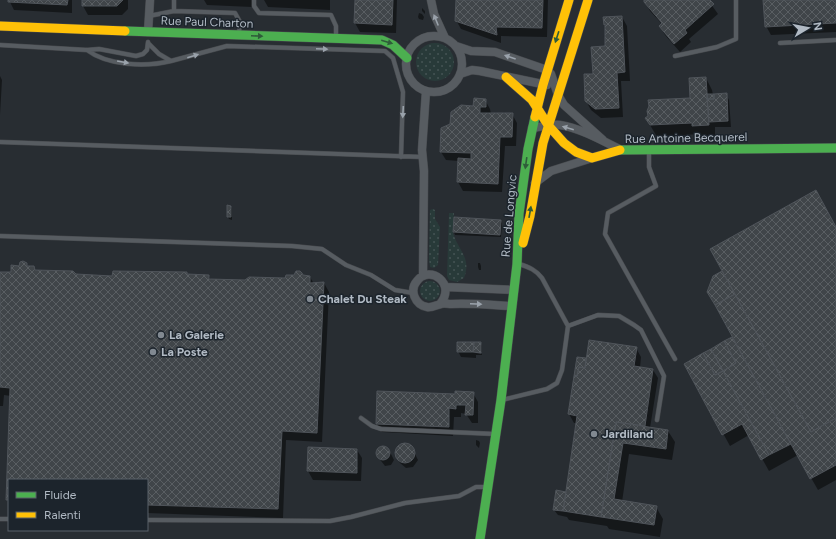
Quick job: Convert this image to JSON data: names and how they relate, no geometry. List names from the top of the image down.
{
  "streets": {
    "street": ["Rue Paul Charton", "Rue Antoine Becquerel", "Rue de Longvic"]
  },
  "one_way": ["Rue Paul Charton"],
  "places": [
    "Chalet Du Steak",
    "La Galerie",
    "La Poste",
    "Jardiland"
  ],
  "legend": ["Fluide", "Ralenti"],
  "north": "right"
}
